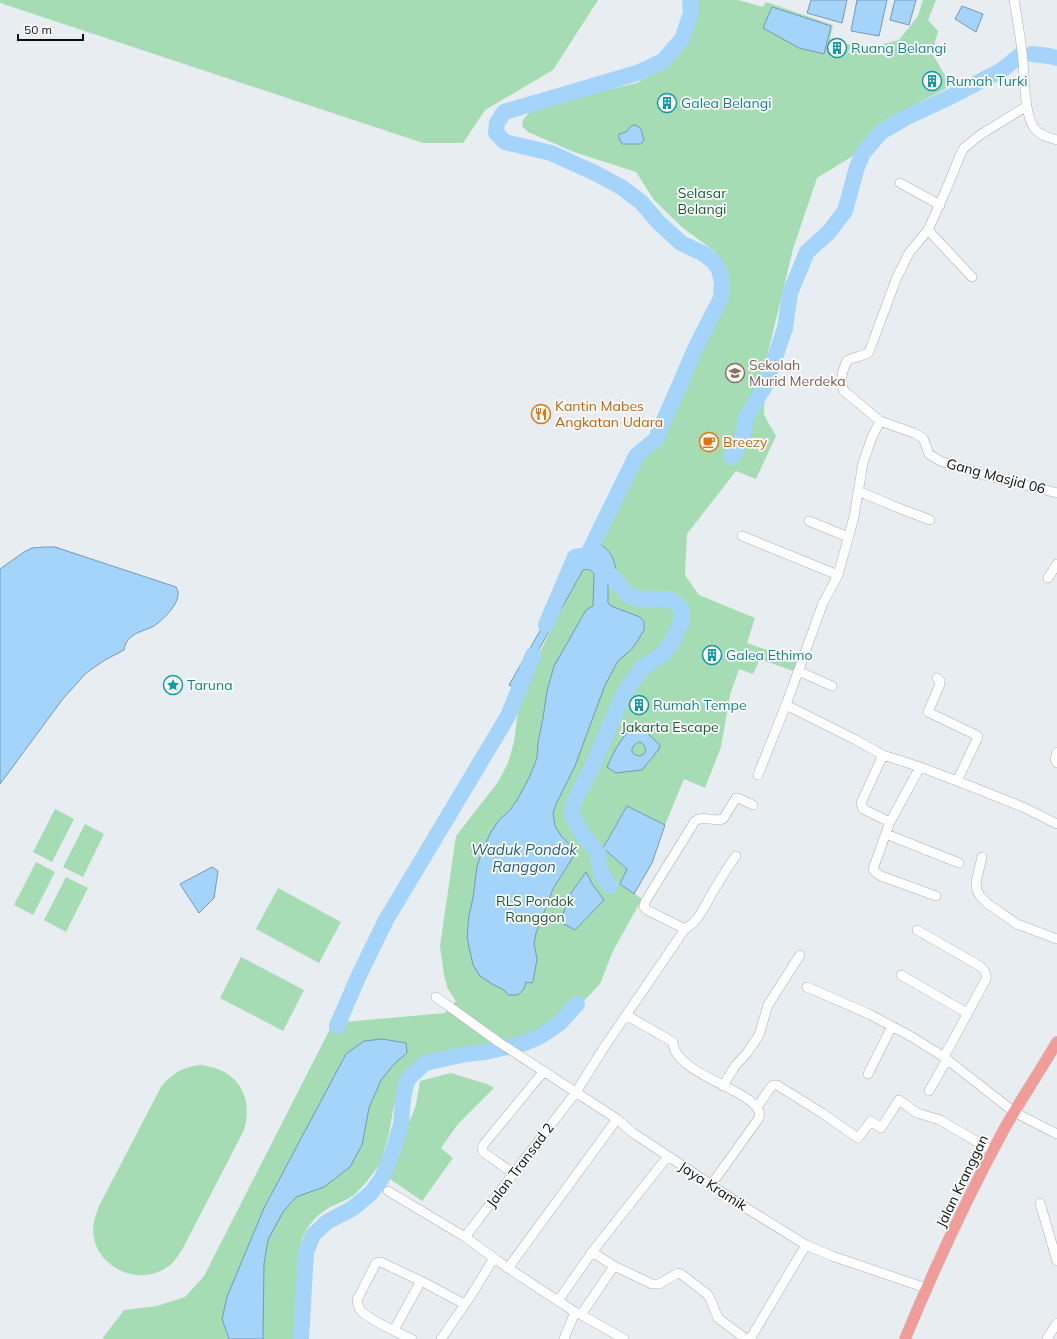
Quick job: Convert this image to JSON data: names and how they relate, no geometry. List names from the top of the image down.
{
  "streets": {
    "main road": ["Jalan Kranggan"],
    "street": ["Gang Masjid 06", "Jalan Transad 2", "Jaya Kramik"]
  },
  "crossings": [
    ["Jalan Transad 2", "Jaya Kramik"],
    ["Jalan Kranggan", "Jaya Kramik"]
  ],
  "water": ["Waduk Pondok Ranggon"],
  "parks": ["Selasar Belangi", "Jakarta Escape", "RLS Pondok Ranggon"],
  "places": {
    "building": [
      "Ruang Belangi",
      "Rumah Turki",
      "Galea Belangi",
      "Galea Ethimo",
      "Rumah Tempe"
    ],
    "school or university": ["Sekolah Murid Merdeka"],
    "restaurant": ["Kantin Mabes Angkatan Udara"],
    "cafe": ["Breezy"],
    "place": ["Taruna"]
  },
  "scale_bar": "50 m"
}
